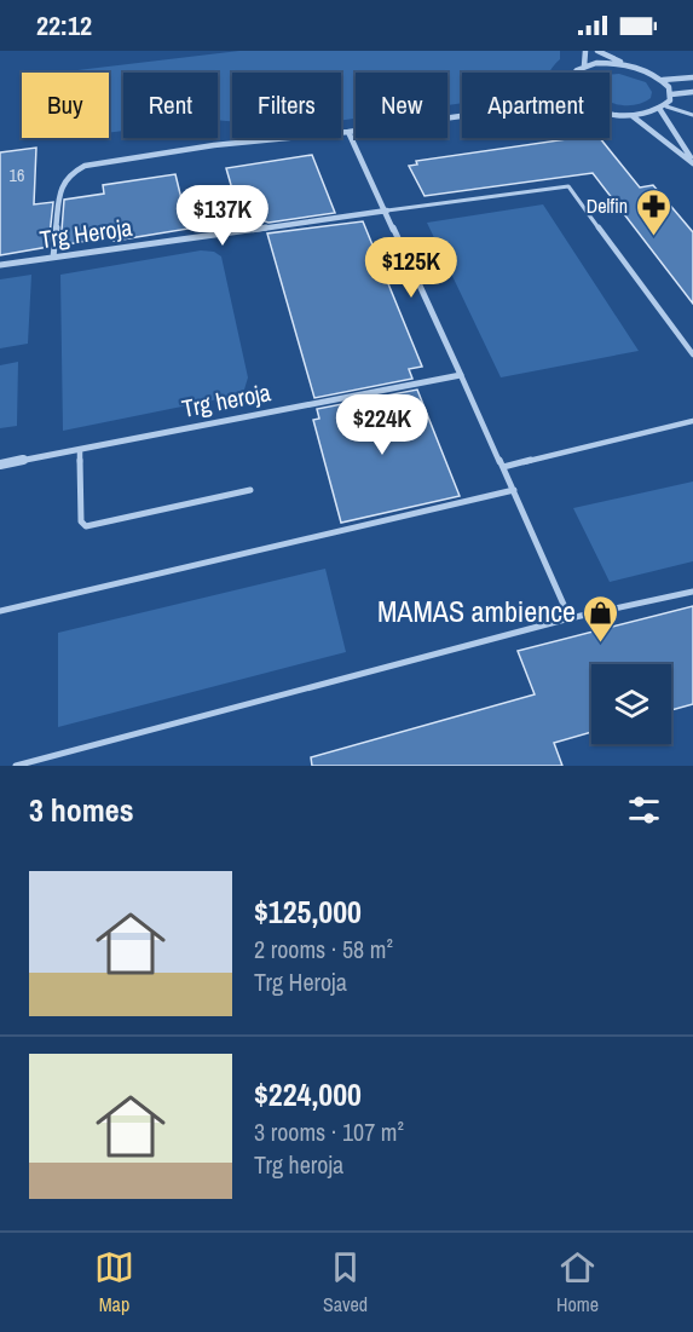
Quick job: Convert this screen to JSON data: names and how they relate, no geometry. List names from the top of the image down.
{
  "streets": {
    "street": ["Trg Heroja", "Trg heroja"]
  },
  "places": {
    "pharmacy": ["Delfin"],
    "shop": ["MAMAS ambience"]
  },
  "house_numbers": ["16"],
  "page": {
    "status": "22:12",
    "chip": [
      "Buy",
      "Rent",
      "Filters",
      "New",
      "Apartment"
    ],
    "price": ["$137K", "$125K", "$224K"],
    "heading": "3 homes",
    "list": [
      {
        "name": "$125,000",
        "note": "2 rooms · 58 m² · Trg Heroja"
      },
      {
        "name": "$224,000",
        "note": "3 rooms · 107 m² · Trg heroja"
      }
    ],
    "tabs": ["Map", "Saved", "Home"]
  }
}
